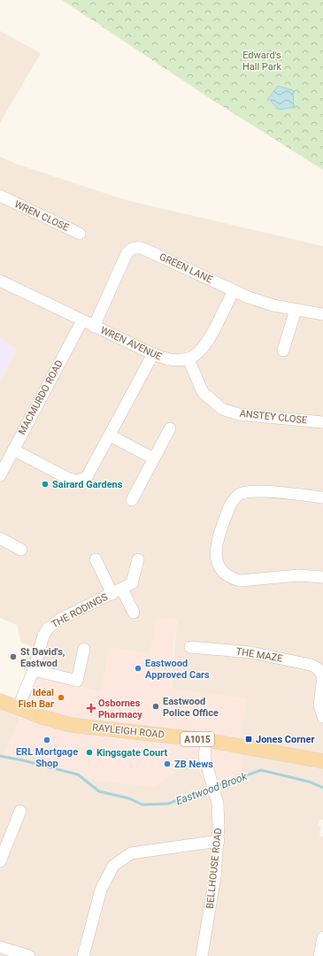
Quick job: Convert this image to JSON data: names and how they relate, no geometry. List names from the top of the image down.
{
  "streets": {
    "main road": ["RAYLEIGH ROAD", "A1015"],
    "street": [
      "WREN CLOSE",
      "GREEN LANE",
      "WREN AVENUE",
      "MACMURDO ROAD",
      "ANSTEY CLOSE",
      "THE RODINGS",
      "THE MAZE",
      "BELLHOUSE ROAD"
    ]
  },
  "crossings": [
    ["GREEN LANE", "WREN AVENUE"],
    ["WREN AVENUE", "MACMURDO ROAD"],
    ["WREN AVENUE", "ANSTEY CLOSE"],
    ["THE RODINGS", "RAYLEIGH ROAD"],
    ["RAYLEIGH ROAD", "BELLHOUSE ROAD"]
  ],
  "water": ["Eastwood Brook"],
  "parks": ["Edward's Hall Park"],
  "places": {
    "other": [
      "Sairard Gardens",
      "St David's, Eastwod",
      "Eastwood Approved Cars",
      "Ideal Fish Bar",
      "Eastwood Police Office",
      "ERL Mortgage Shop",
      "Kingsgate Court",
      "ZB News"
    ],
    "health": ["Osbornes Pharmacy"],
    "transit": ["Jones Corner"]
  }
}
